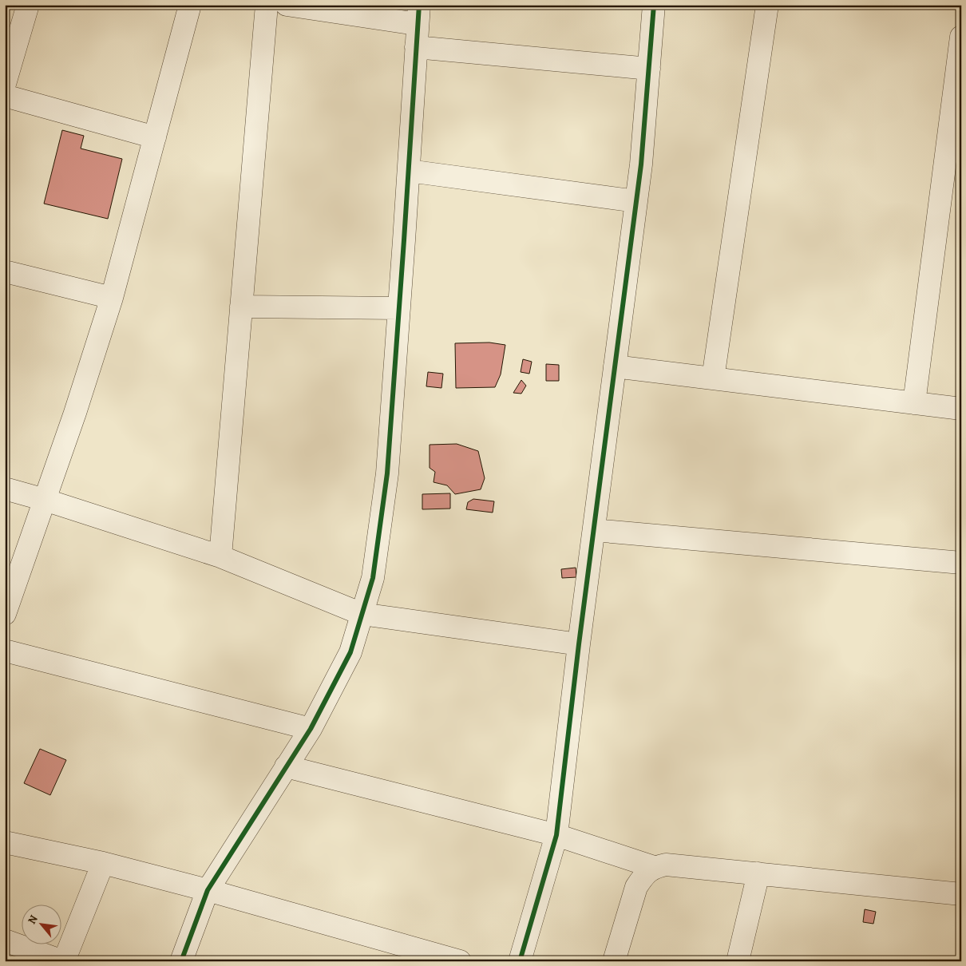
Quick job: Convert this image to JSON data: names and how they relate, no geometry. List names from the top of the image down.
{
  "north": "top left"
}
